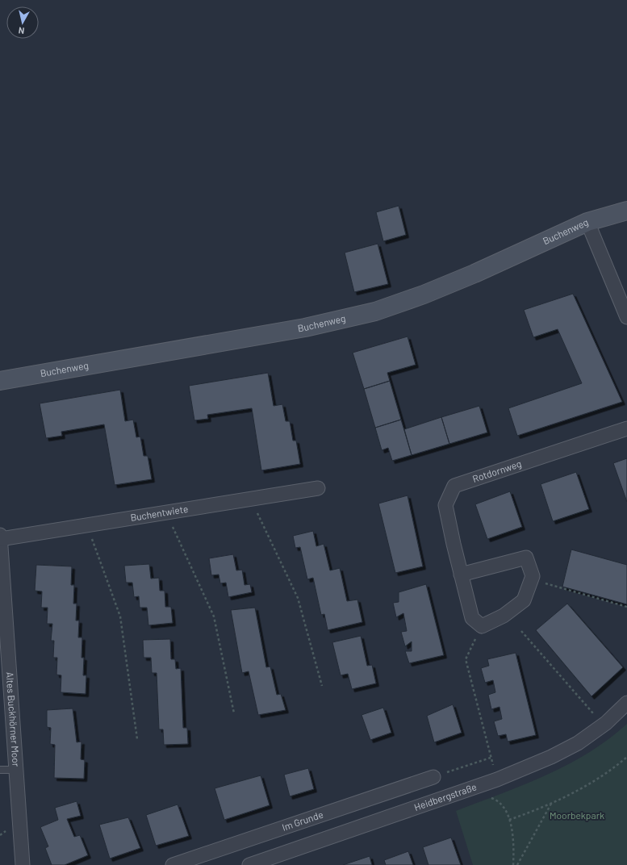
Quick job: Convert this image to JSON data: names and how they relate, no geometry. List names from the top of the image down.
{
  "streets": {
    "street": [
      "Buchenweg",
      "Rotdornweg",
      "Buchentwiete",
      "Altes Buckhörner Moor",
      "Heidbergstraße",
      "Im Grunde"
    ]
  },
  "crossings": [
    ["Buchentwiete", "Altes Buckhörner Moor"]
  ],
  "parks": ["Moorbekpark"],
  "north": "bottom"
}
